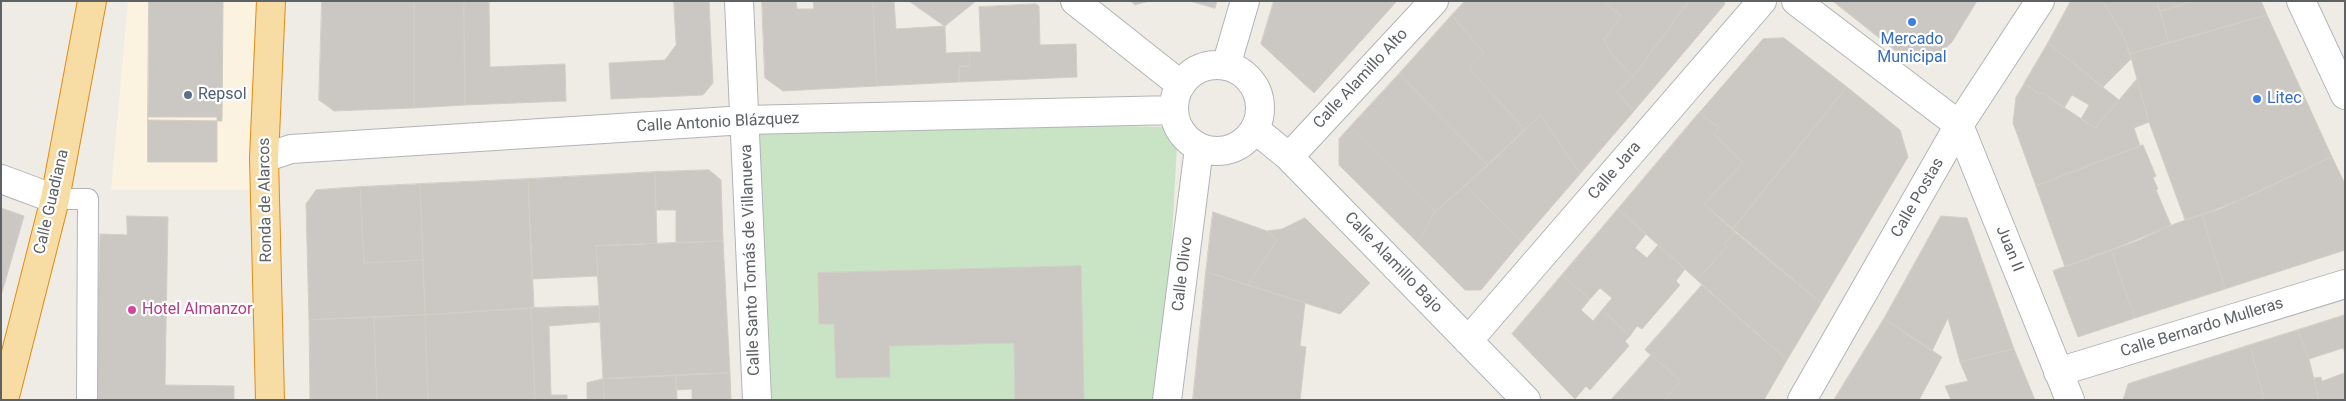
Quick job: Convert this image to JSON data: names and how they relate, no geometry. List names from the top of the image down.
{
  "streets": {
    "highway": ["Ronda de Alarcos", "Calle Guadiana"],
    "street": [
      "Calle Alamillo Alto",
      "Calle Antonio Blázquez",
      "Calle Jara",
      "Calle Postas",
      "Juan II",
      "Calle Santo Tomás de Villanueva",
      "Calle Alamillo Bajo",
      "Calle Olivo",
      "Calle Bernardo Mulleras"
    ]
  },
  "crossings": [
    ["Calle Alamillo Alto", "Calle Alamillo Bajo"],
    ["Calle Antonio Blázquez", "Ronda de Alarcos"],
    ["Calle Antonio Blázquez", "Calle Santo Tomás de Villanueva"],
    ["Calle Antonio Blázquez", "Calle Alamillo Bajo"],
    ["Calle Antonio Blázquez", "Calle Olivo"],
    ["Calle Jara", "Calle Alamillo Bajo"],
    ["Calle Postas", "Juan II"],
    ["Juan II", "Calle Bernardo Mulleras"],
    ["Calle Alamillo Bajo", "Calle Olivo"]
  ],
  "places": [
    "Mercado Municipal",
    "Repsol",
    "Litec",
    "Hotel Almanzor"
  ]
}
